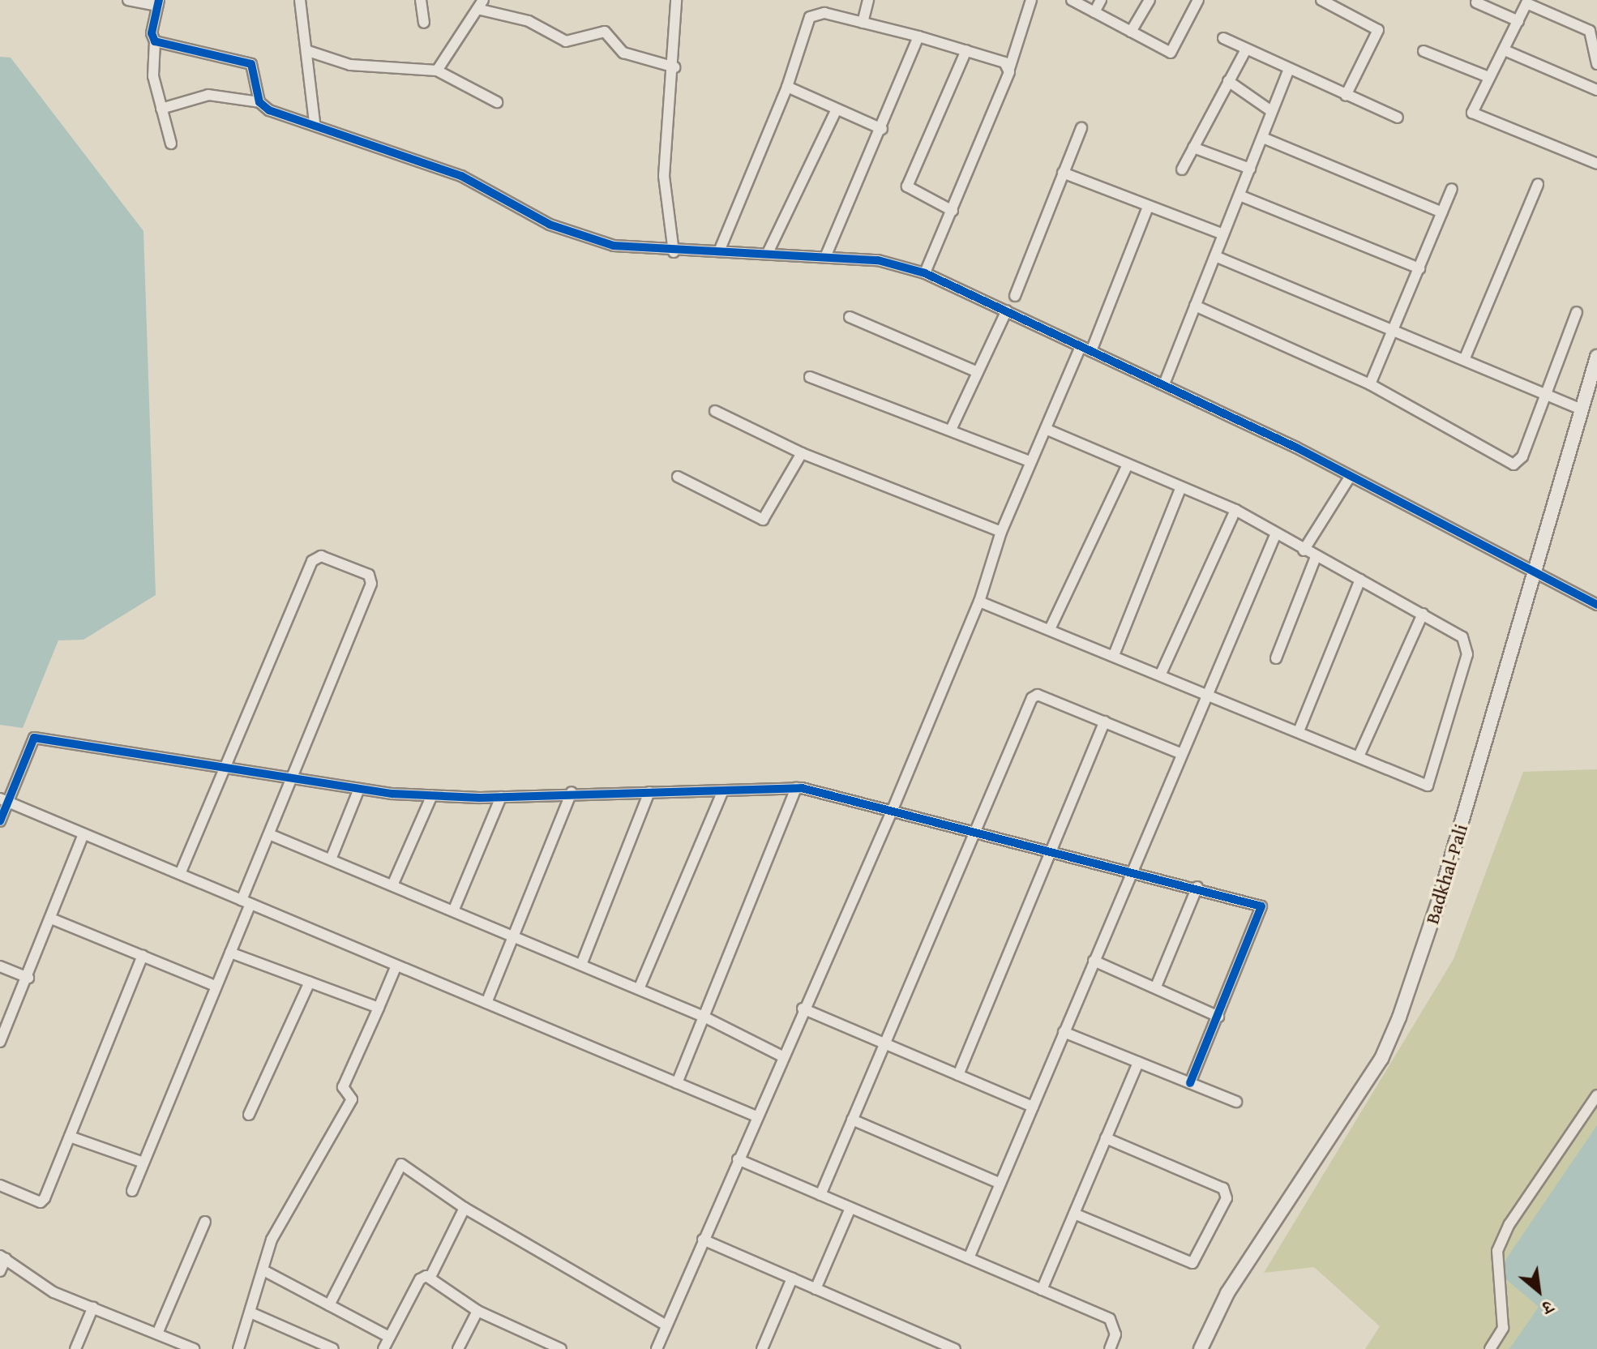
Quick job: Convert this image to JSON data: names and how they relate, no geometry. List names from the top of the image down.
{
  "streets": {
    "street": ["Badkhal-Pali"]
  },
  "north": "bottom right"
}
